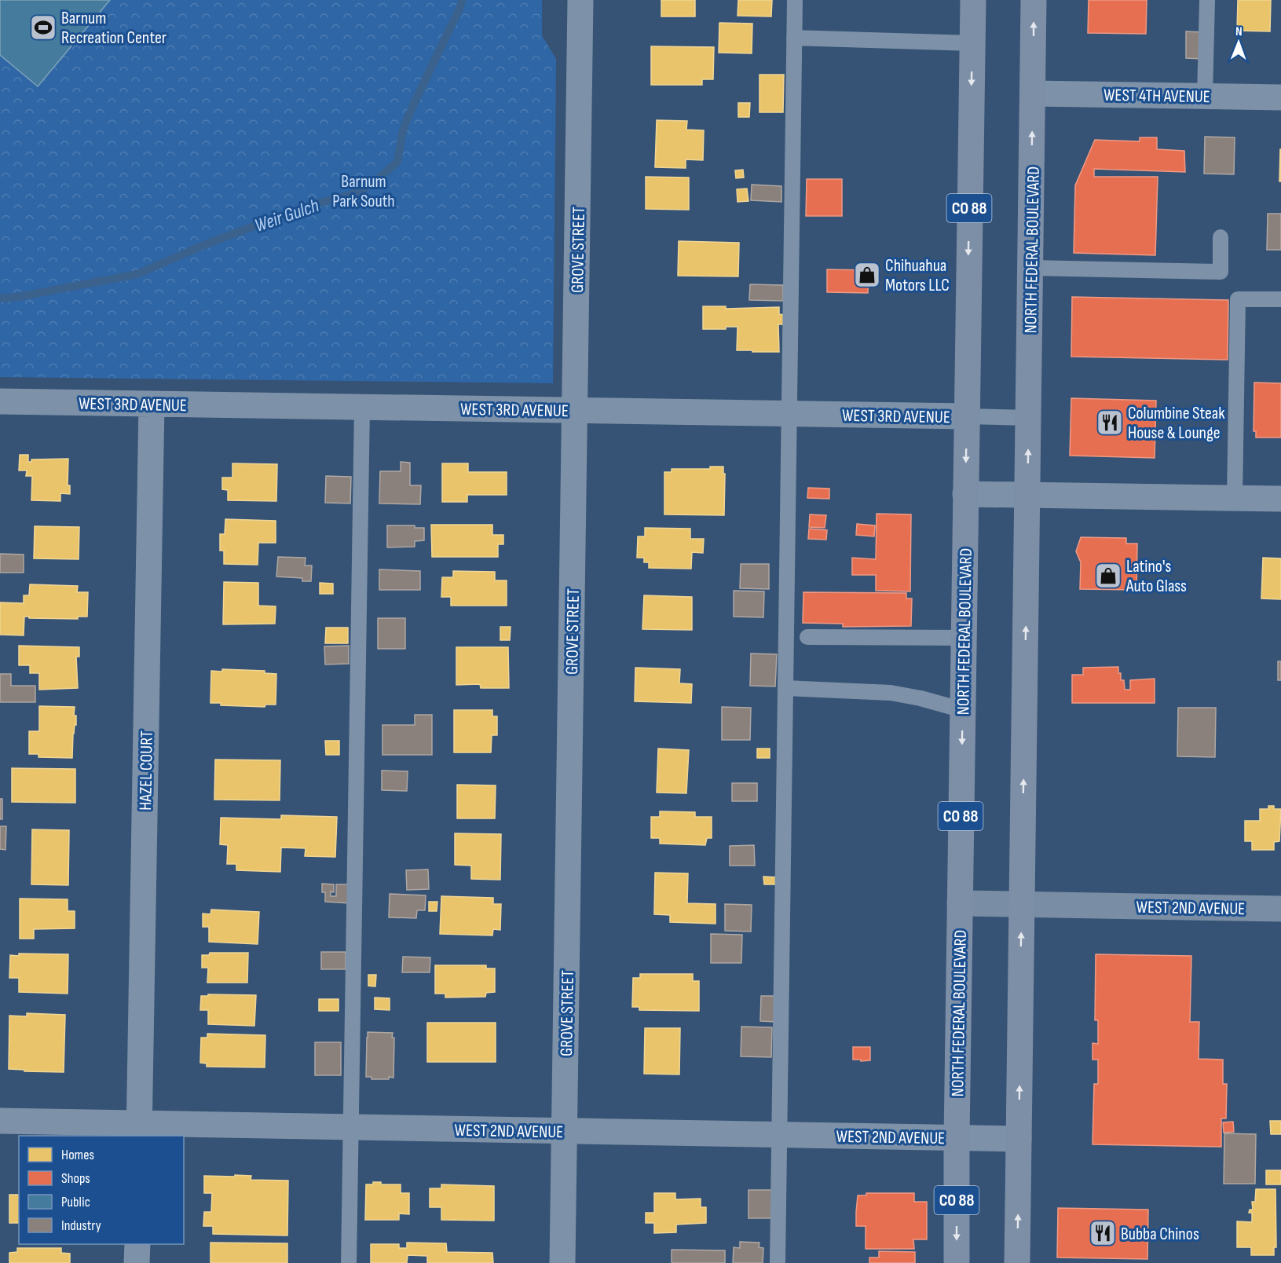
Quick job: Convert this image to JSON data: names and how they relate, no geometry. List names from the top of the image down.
{
  "streets": {
    "main road": ["CO 88", "NORTH FEDERAL BOULEVARD"],
    "street": [
      "WEST 4TH AVENUE",
      "GROVE STREET",
      "WEST 3RD AVENUE",
      "HAZEL COURT",
      "WEST 2ND AVENUE"
    ]
  },
  "crossings": [
    ["WEST 4TH AVENUE", "NORTH FEDERAL BOULEVARD"],
    ["GROVE STREET", "WEST 3RD AVENUE"],
    ["GROVE STREET", "WEST 2ND AVENUE"],
    ["NORTH FEDERAL BOULEVARD", "WEST 3RD AVENUE"],
    ["NORTH FEDERAL BOULEVARD", "WEST 2ND AVENUE"],
    ["WEST 3RD AVENUE", "HAZEL COURT"],
    ["HAZEL COURT", "WEST 2ND AVENUE"]
  ],
  "water": ["Weir Gulch"],
  "parks": ["Barnum Park South"],
  "places": {
    "sports": ["Barnum Recreation Center"],
    "shop": ["Chihuahua Motors LLC", "Latino's Auto Glass"],
    "restaurant": ["Columbine Steak House & Lounge", "Bubba Chinos"]
  },
  "legend": [
    "Homes",
    "Shops",
    "Public",
    "Industry"
  ],
  "north": "top"
}
